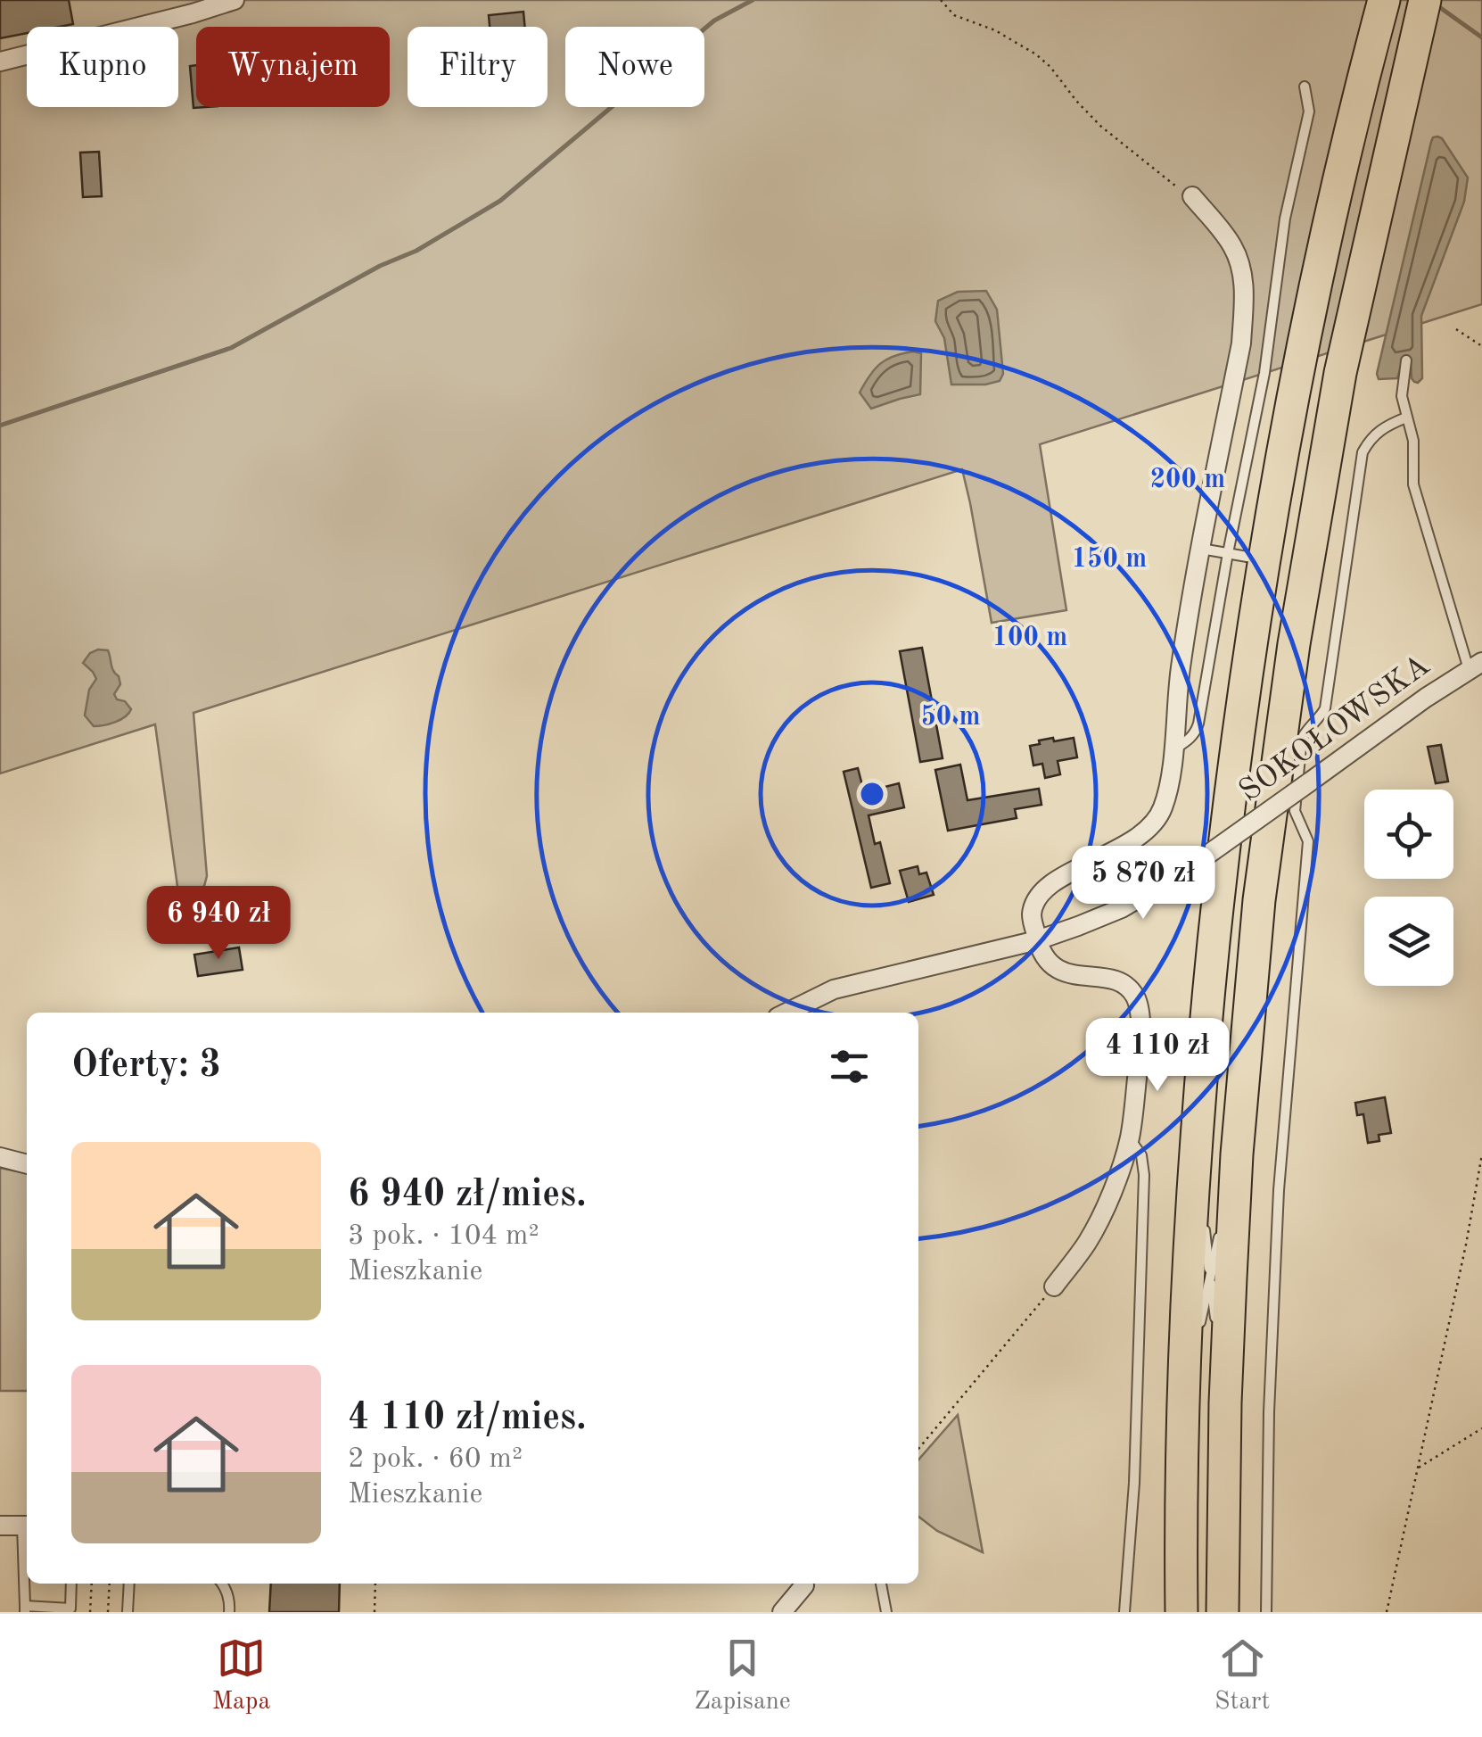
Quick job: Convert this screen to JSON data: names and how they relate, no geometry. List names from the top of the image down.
{
  "streets": {
    "street": ["SOKOŁOWSKA"]
  },
  "page": {
    "chip": [
      "Kupno",
      "Wynajem",
      "Filtry",
      "Nowe"
    ],
    "price": ["5 870 zł", "6 940 zł", "4 110 zł"],
    "heading": "Oferty: 3",
    "list": [
      {
        "name": "6 940 zł/mies.",
        "note": "3 pok. · 104 m² · Mieszkanie"
      },
      {
        "name": "4 110 zł/mies.",
        "note": "2 pok. · 60 m² · Mieszkanie"
      }
    ],
    "tabs": ["Mapa", "Zapisane", "Start"]
  },
  "rings": [
    "200 m",
    "150 m",
    "100 m",
    "50 m"
  ]
}
